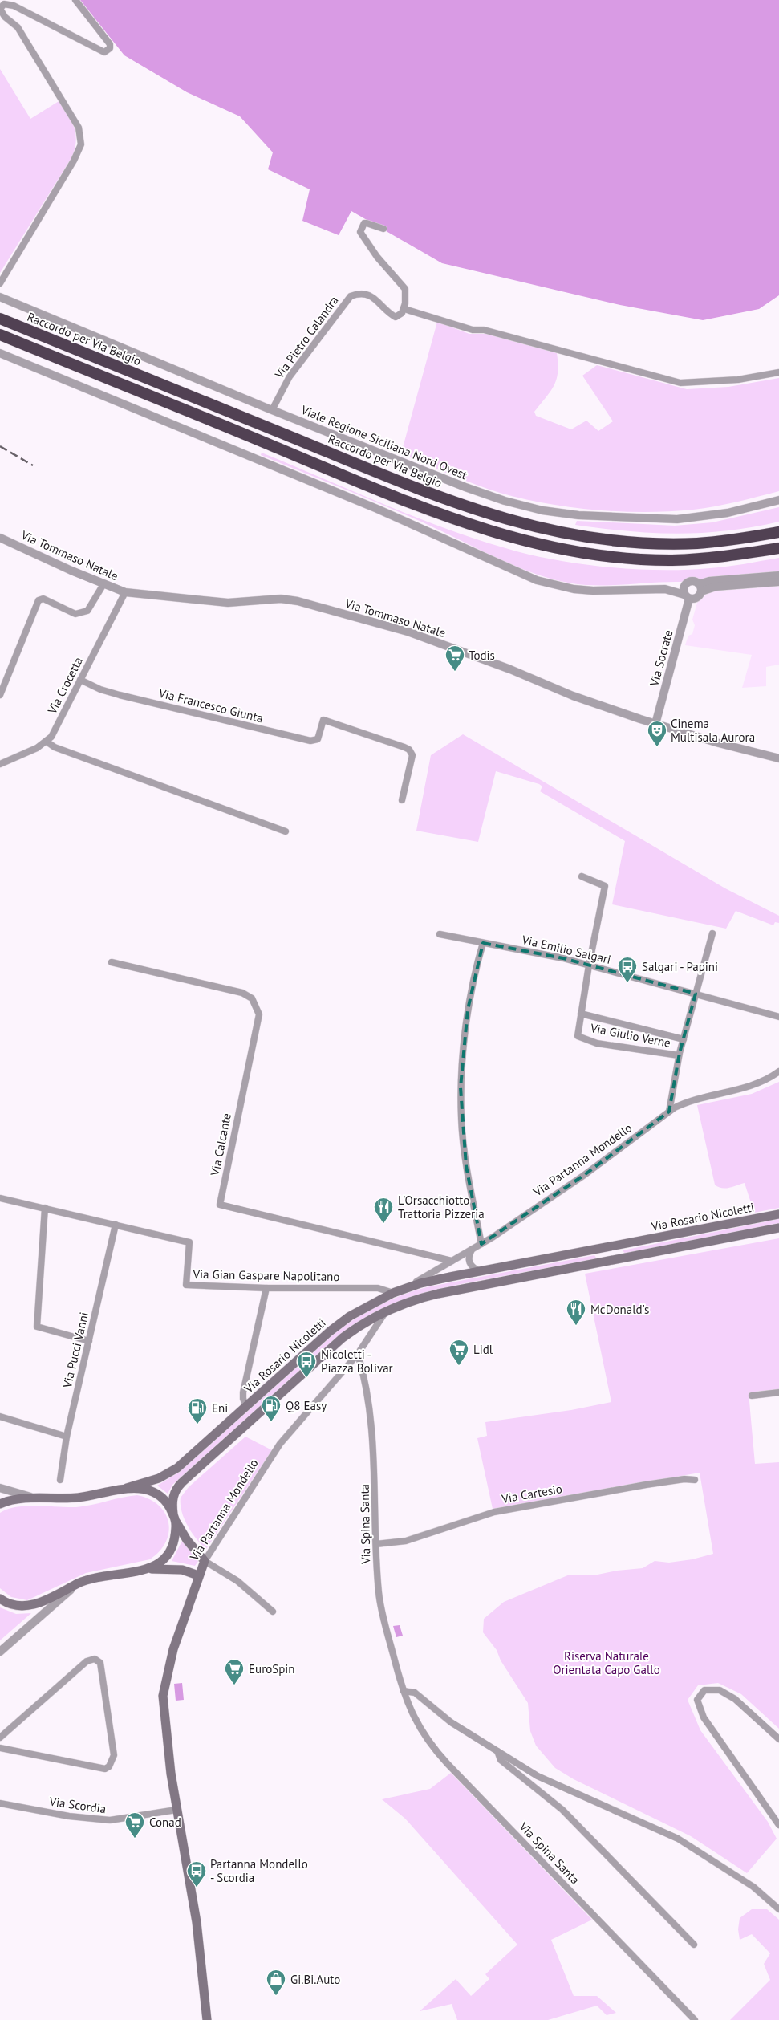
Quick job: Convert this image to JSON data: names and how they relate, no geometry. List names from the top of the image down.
{
  "streets": {
    "highway": ["Raccordo per Via Belgio"],
    "main road": ["Via Partanna Mondello", "Via Rosario Nicoletti"],
    "street": [
      "Via Pietro Calandra",
      "Viale Regione Siciliana Nord Ovest",
      "Via Tommaso Natale",
      "Via Socrate",
      "Via Crocetta",
      "Via Francesco Giunta",
      "Via Emilio Salgari",
      "Via Giulio Verne",
      "Via Calcante",
      "Via Gian Gaspare Napolitano",
      "Via Pucci Vanni",
      "Via Cartesio",
      "Via Spina Santa",
      "Via Scordia"
    ]
  },
  "crossings": [
    ["Via Pietro Calandra", "Viale Regione Siciliana Nord Ovest"],
    ["Via Tommaso Natale", "Via Socrate"],
    ["Via Tommaso Natale", "Via Crocetta"],
    ["Via Crocetta", "Via Francesco Giunta"],
    ["Via Calcante", "Via Partanna Mondello"],
    ["Via Partanna Mondello", "Via Rosario Nicoletti"],
    ["Via Partanna Mondello", "Via Spina Santa"],
    ["Via Partanna Mondello", "Via Scordia"],
    ["Via Rosario Nicoletti", "Via Gian Gaspare Napolitano"],
    ["Via Gian Gaspare Napolitano", "Via Pucci Vanni"],
    ["Via Cartesio", "Via Spina Santa"]
  ],
  "parks": ["Riserva Naturale Orientata Capo Gallo"],
  "places": {
    "supermarket": [
      "Todis",
      "Lidl",
      "EuroSpin",
      "Conad"
    ],
    "theatre": ["Cinema Multisala Aurora"],
    "bus stop": ["Salgari - Papini", "Nicoletti - Piazza Bolivar", "Partanna Mondello - Scordia"],
    "restaurant": ["L'Orsacchiotto Trattoria Pizzeria", "McDonald's"],
    "fuel station": ["Q8 Easy", "Eni"],
    "shop": ["Gi.Bi.Auto"]
  }
}
